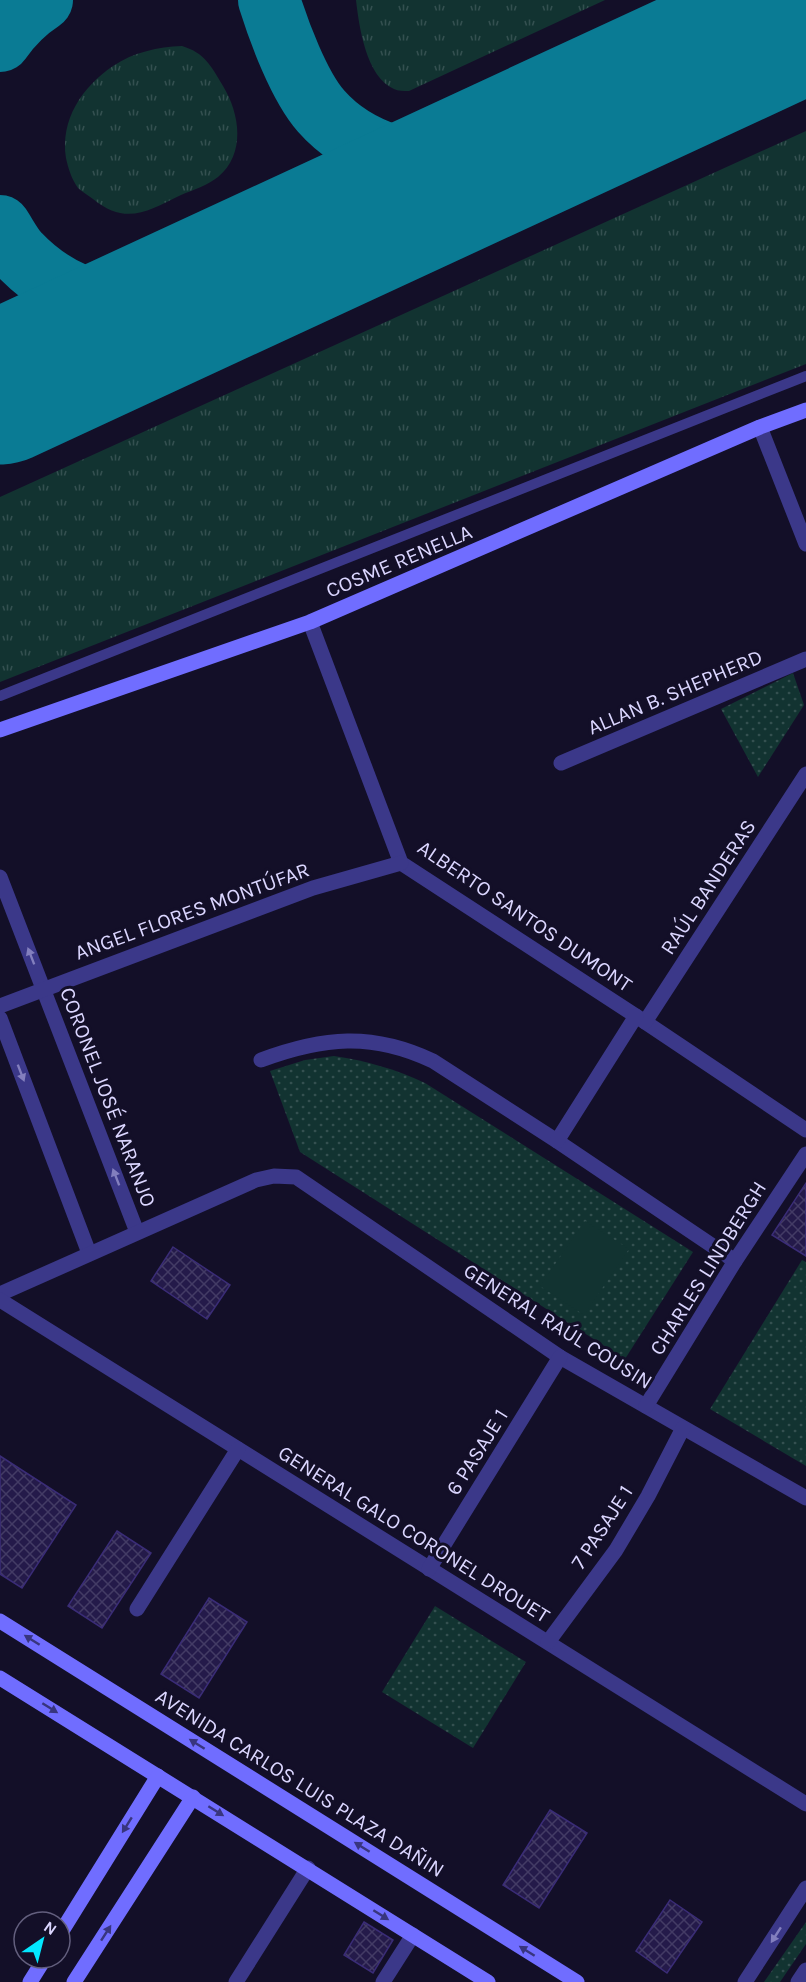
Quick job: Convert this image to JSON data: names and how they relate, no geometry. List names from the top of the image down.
{
  "streets": {
    "street": [
      "COSME RENELLA",
      "ALLAN B. SHEPHERD",
      "RAÚL BANDERAS",
      "ANGEL FLORES MONTÚFAR",
      "ALBERTO SANTOS DUMONT",
      "CORONEL JOSÉ NARANJO",
      "CHARLES LINDBERGH",
      "GENERAL RAÚL COUSIN",
      "6 PASAJE 1",
      "7 PASAJE 1",
      "GENERAL GALO CORONEL DROUET",
      "AVENIDA CARLOS LUIS PLAZA DAÑIN"
    ]
  },
  "crossings": [
    ["COSME RENELLA", "ALBERTO SANTOS DUMONT"],
    ["RAÚL BANDERAS", "ALBERTO SANTOS DUMONT"],
    ["ANGEL FLORES MONTÚFAR", "ALBERTO SANTOS DUMONT"],
    ["ANGEL FLORES MONTÚFAR", "CORONEL JOSÉ NARANJO"],
    ["CORONEL JOSÉ NARANJO", "GENERAL RAÚL COUSIN"],
    ["CHARLES LINDBERGH", "GENERAL RAÚL COUSIN"],
    ["GENERAL RAÚL COUSIN", "6 PASAJE 1"],
    ["GENERAL RAÚL COUSIN", "7 PASAJE 1"],
    ["6 PASAJE 1", "GENERAL GALO CORONEL DROUET"],
    ["7 PASAJE 1", "GENERAL GALO CORONEL DROUET"]
  ],
  "north": "top right"
}
